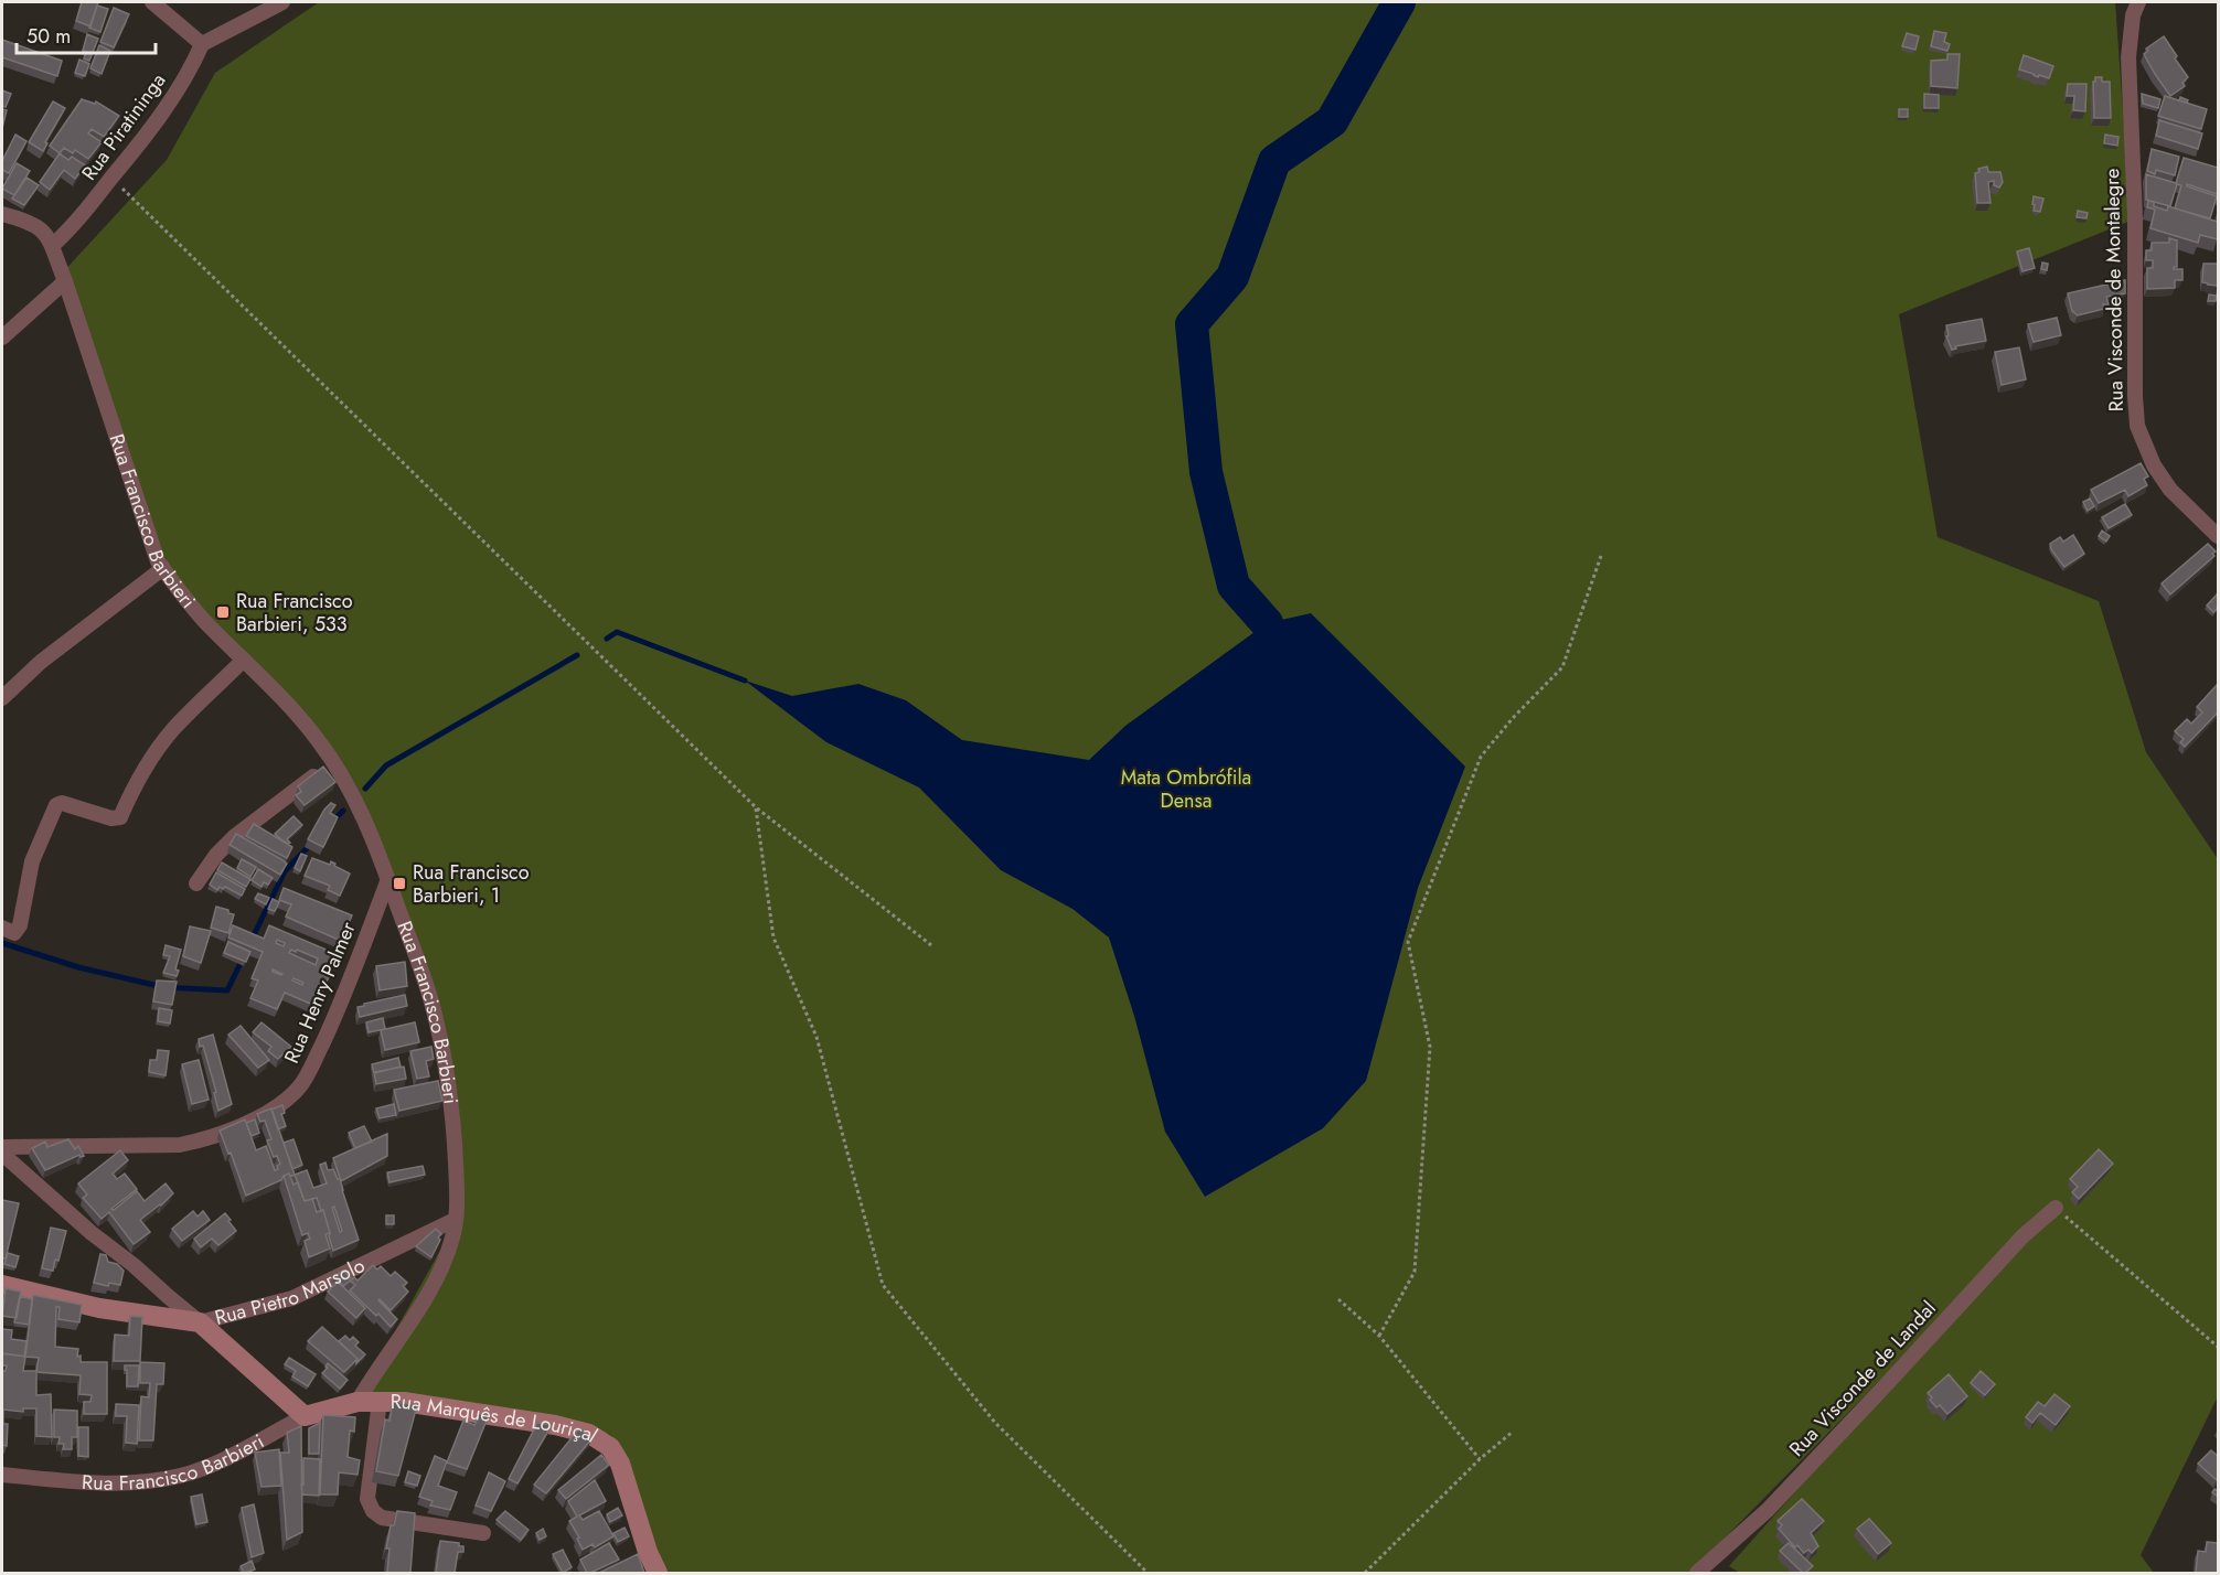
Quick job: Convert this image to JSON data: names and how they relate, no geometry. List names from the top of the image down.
{
  "streets": {
    "main road": ["Rua Francisco Barbieri", "Rua Pietro Marsolo", "Rua Marquês de Louriçal"],
    "street": [
      "Rua Piratininga",
      "Rua Visconde de Montalegre",
      "Rua Henry Palmer",
      "Rua Visconde de Landal"
    ]
  },
  "crossings": [
    ["Rua Piratininga", "Rua Francisco Barbieri"],
    ["Rua Francisco Barbieri", "Rua Henry Palmer"],
    ["Rua Francisco Barbieri", "Rua Pietro Marsolo"],
    ["Rua Francisco Barbieri", "Rua Marquês de Louriçal"]
  ],
  "parks": ["Mata Ombrófila Densa"],
  "places": {
    "transit": ["Rua Francisco Barbieri, 533", "Rua Francisco Barbieri, 1"]
  },
  "scale_bar": "50 m"
}
